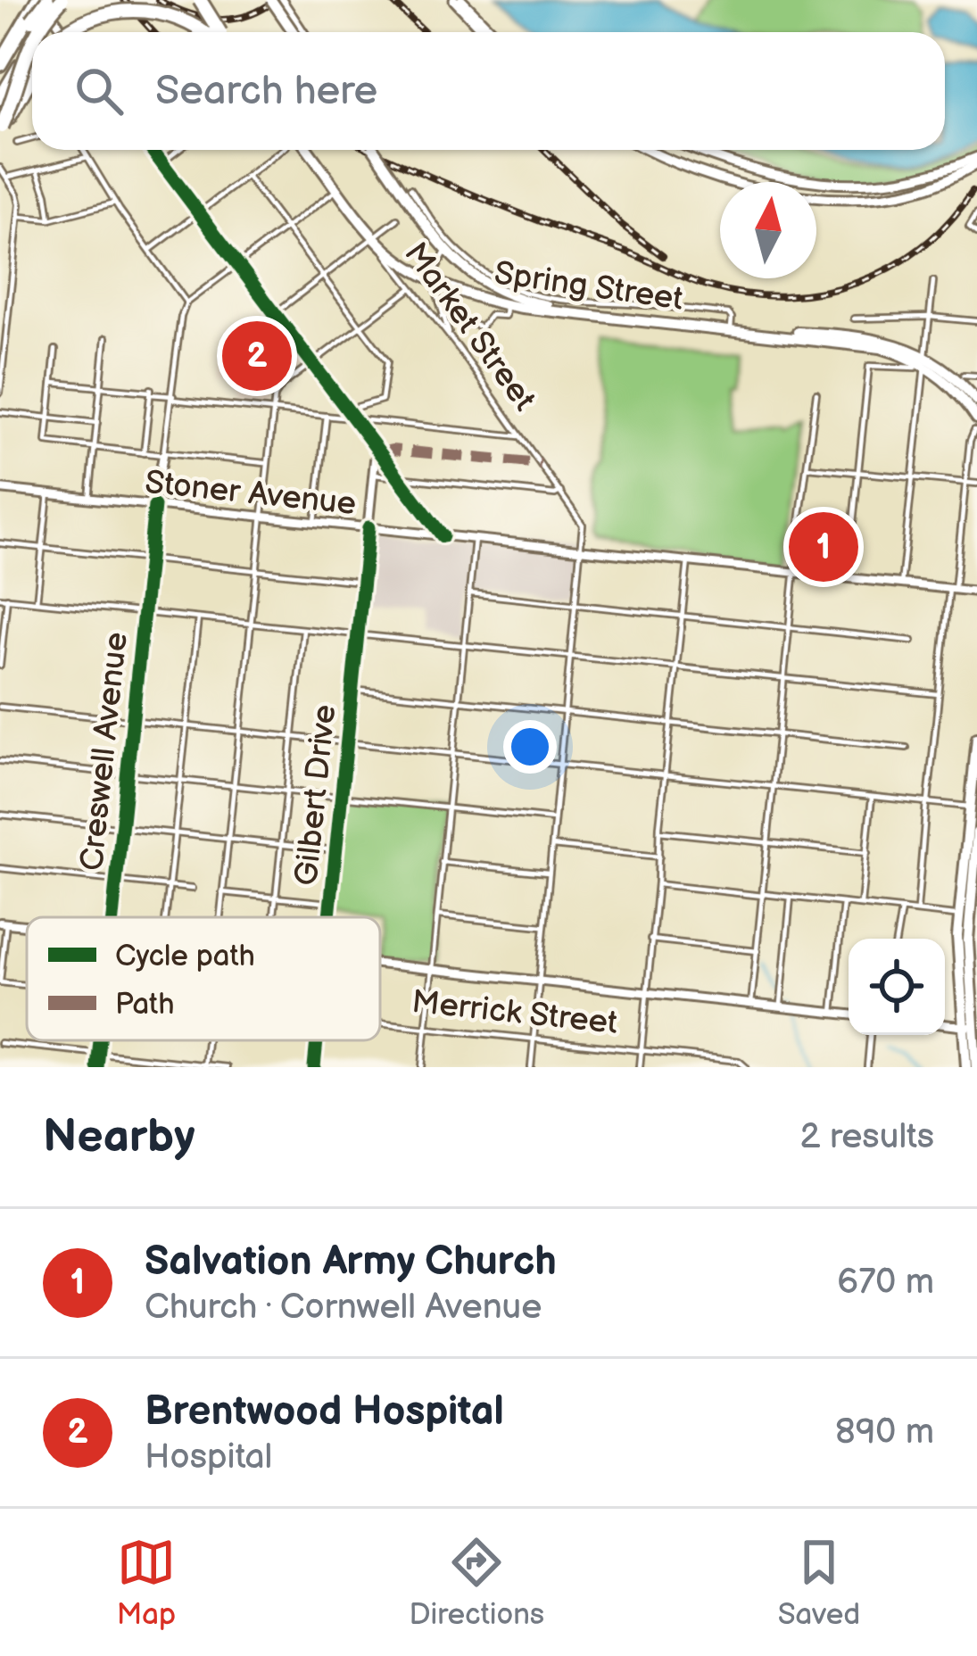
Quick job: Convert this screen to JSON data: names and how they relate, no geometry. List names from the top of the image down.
{
  "streets": {
    "main road": ["Spring Street", "Market Street"],
    "street": [
      "Stoner Avenue",
      "Creswell Avenue",
      "Gilbert Drive",
      "Merrick Street"
    ]
  },
  "crossings": [
    ["Spring Street", "Market Street"],
    ["Market Street", "Stoner Avenue"],
    ["Stoner Avenue", "Creswell Avenue"],
    ["Stoner Avenue", "Gilbert Drive"]
  ],
  "legend": ["Cycle path", "Path"],
  "north": "top",
  "page": {
    "search": "Search here",
    "pins": ["2", "1"],
    "heading": ["Nearby", "2 results"],
    "list": [
      {
        "mark": "1",
        "name": "Salvation Army Church",
        "note": "Church · Cornwell Avenue",
        "value": "670 m"
      },
      {
        "mark": "2",
        "name": "Brentwood Hospital",
        "note": "Hospital",
        "value": "890 m"
      }
    ],
    "nav": ["Map", "Directions", "Saved"]
  }
}
